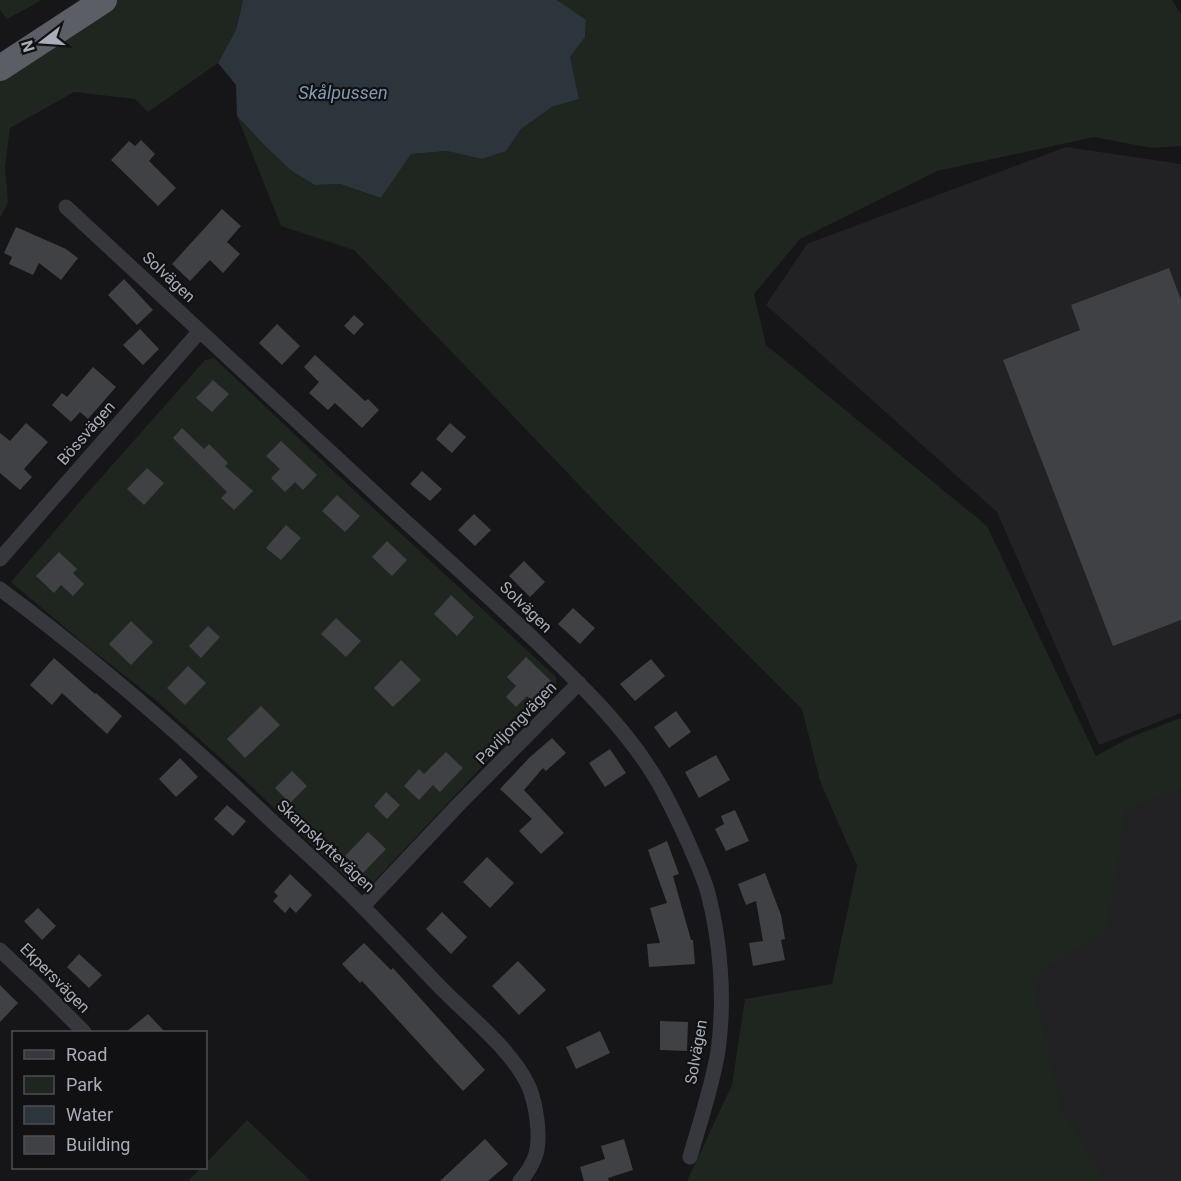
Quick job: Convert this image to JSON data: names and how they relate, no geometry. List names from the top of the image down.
{
  "streets": {
    "street": [
      "Solvägen",
      "Bössvägen",
      "Paviljongvägen",
      "Skarpskyttevägen",
      "Ekpersvägen"
    ]
  },
  "crossings": [
    ["Solvägen", "Bössvägen"],
    ["Solvägen", "Paviljongvägen"],
    ["Paviljongvägen", "Skarpskyttevägen"]
  ],
  "water": ["Skålpussen"],
  "legend": [
    "Road",
    "Park",
    "Water",
    "Building"
  ],
  "north": "left"
}
